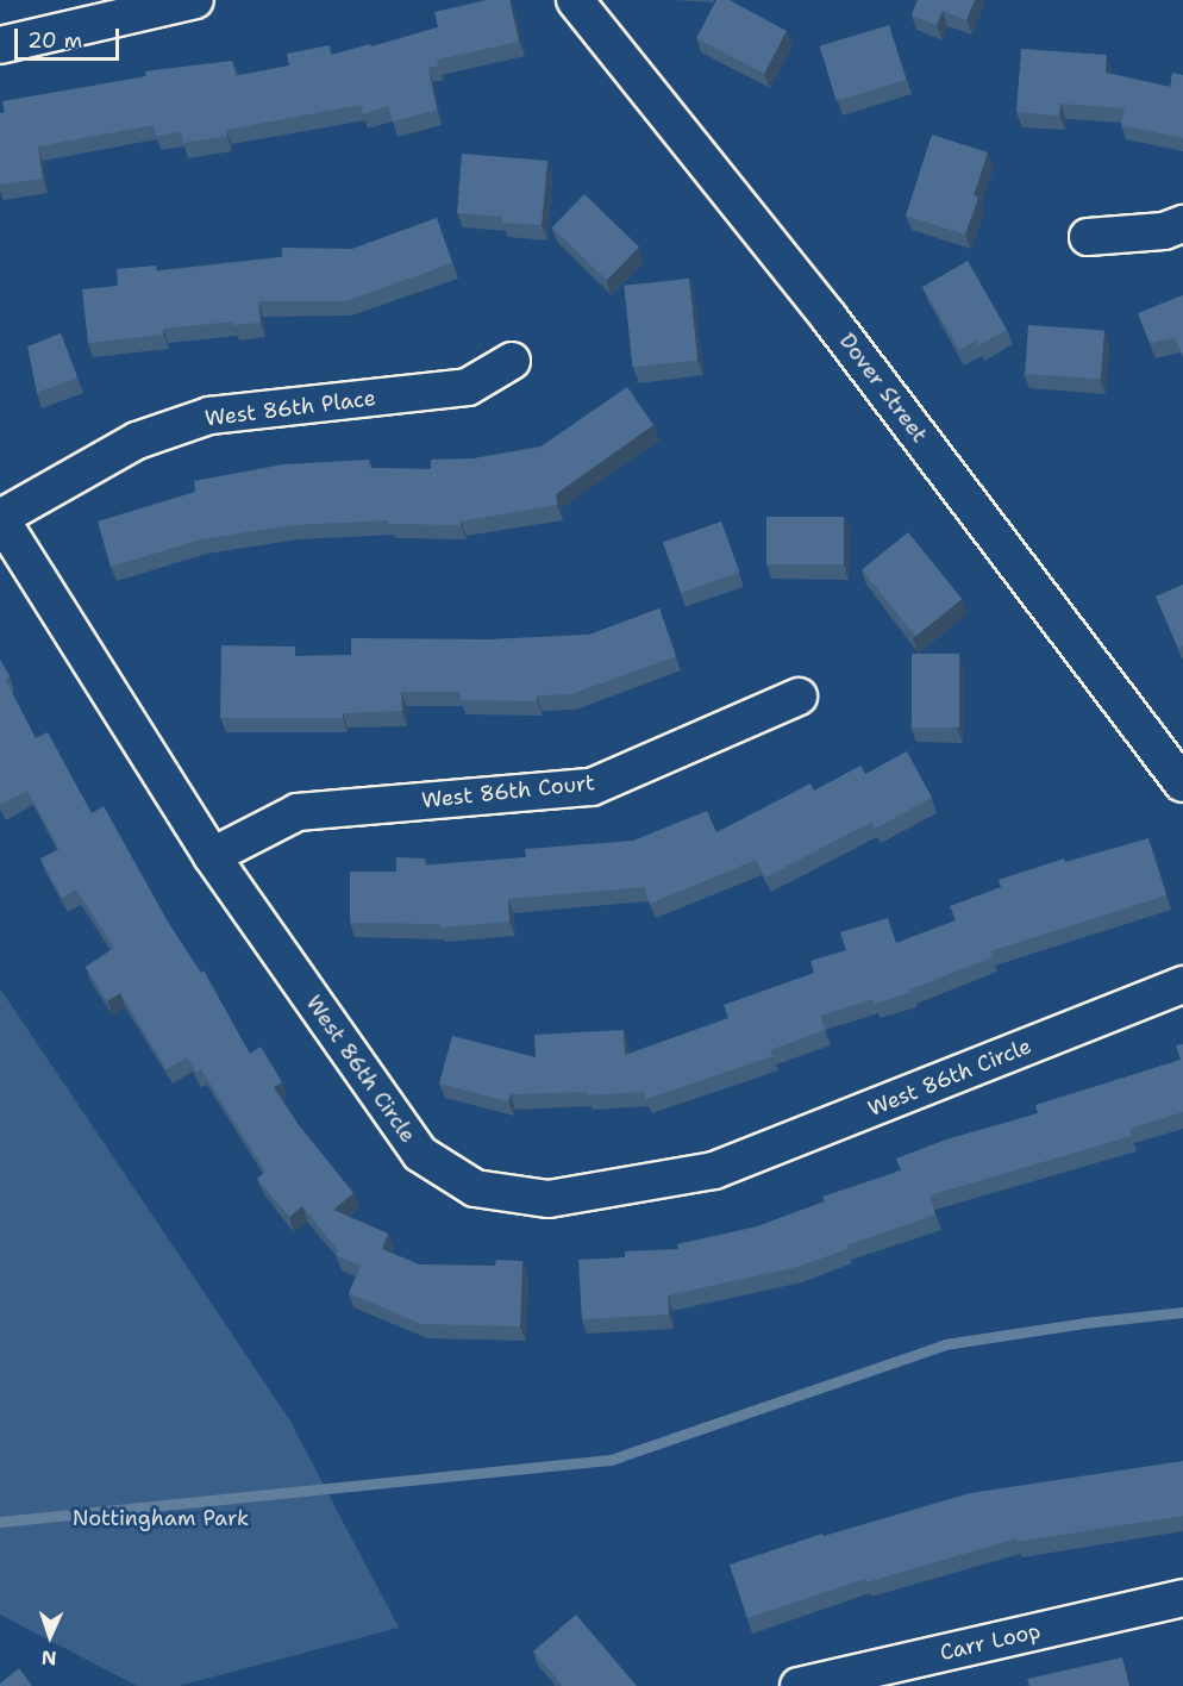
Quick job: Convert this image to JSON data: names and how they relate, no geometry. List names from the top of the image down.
{
  "streets": {
    "street": [
      "Dover Street",
      "West 86th Place",
      "West 86th Court",
      "West 86th Circle",
      "Carr Loop"
    ]
  },
  "crossings": [
    ["West 86th Place", "West 86th Circle"],
    ["West 86th Court", "West 86th Circle"]
  ],
  "parks": ["Nottingham Park"],
  "scale_bar": "20 m",
  "north": "bottom"
}
